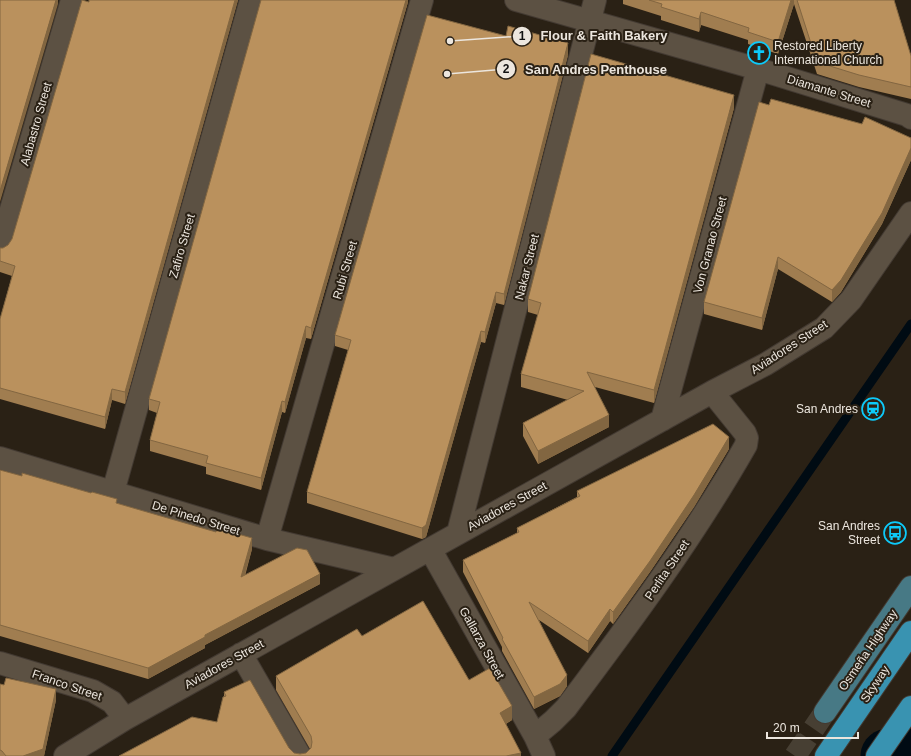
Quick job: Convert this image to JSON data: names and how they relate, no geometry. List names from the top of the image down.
{
  "streets": {
    "highway": ["Skyway"],
    "main road": ["Osmeña Highway"],
    "street": [
      "Diamante Street",
      "Alabastro Street",
      "Von Granao Street",
      "Zafiro Street",
      "Nakar Street",
      "Rubi Street",
      "Aviadores Street",
      "De Pinedo Street",
      "Perlita Street",
      "Gallarza Street",
      "Franco Street"
    ]
  },
  "crossings": [
    ["Diamante Street", "Von Granao Street"],
    ["Diamante Street", "Nakar Street"],
    ["Von Granao Street", "Aviadores Street"],
    ["Zafiro Street", "De Pinedo Street"],
    ["Nakar Street", "Aviadores Street"],
    ["Rubi Street", "De Pinedo Street"],
    ["Aviadores Street", "De Pinedo Street"],
    ["Aviadores Street", "Perlita Street"],
    ["Aviadores Street", "Gallarza Street"],
    ["Aviadores Street", "Franco Street"],
    ["Perlita Street", "Gallarza Street"]
  ],
  "places": {
    "other": ["Flour & Faith Bakery", "San Andres Penthouse"],
    "church": ["Restored Liberty International Church"],
    "station": ["San Andres"],
    "bus stop": ["San Andres Street"]
  },
  "scale_bar": "20 m"
}
